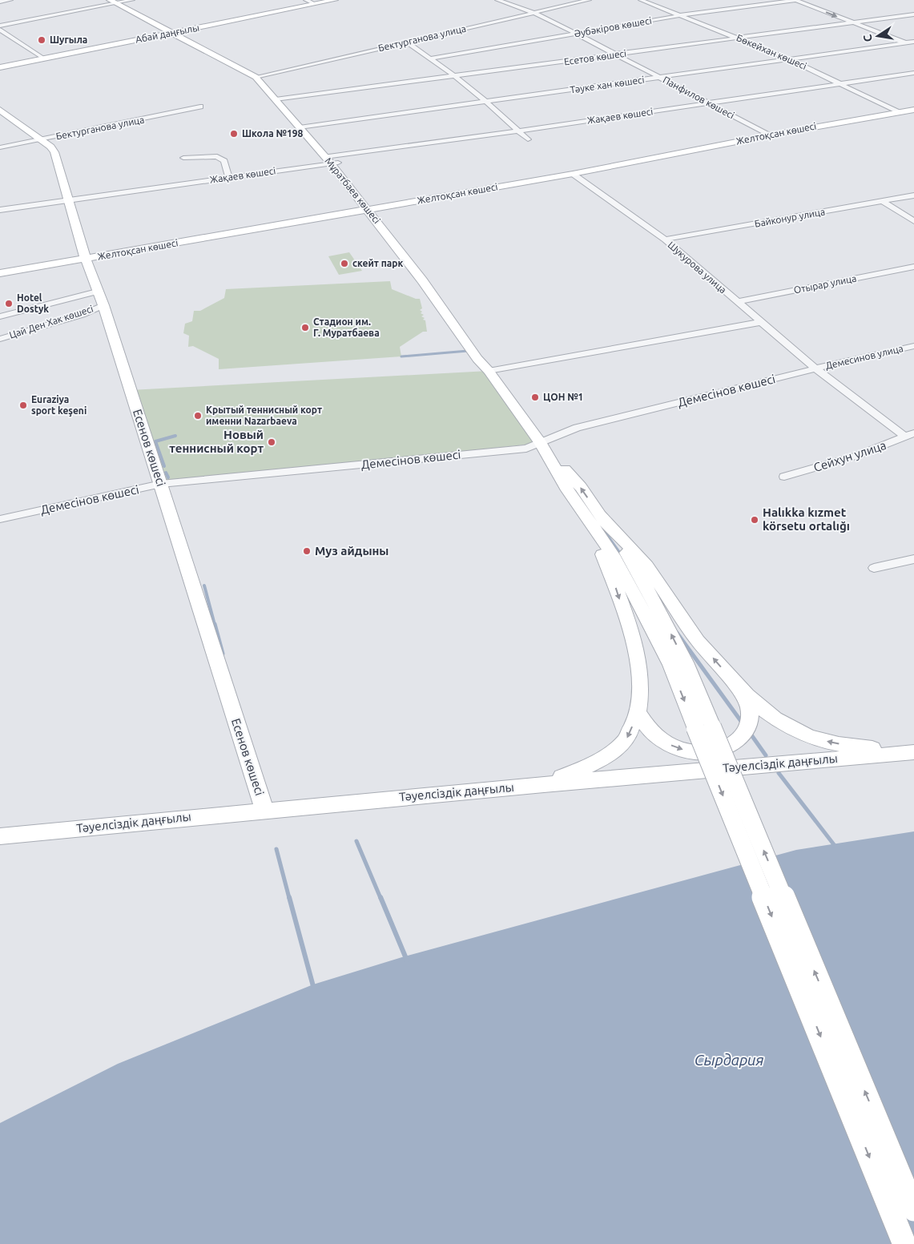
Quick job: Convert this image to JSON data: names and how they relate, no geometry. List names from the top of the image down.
{
  "streets": {
    "street": [
      "Әубәкіров көшесі",
      "Абай даңғылы",
      "Бектурганова улица",
      "Бөкейхан көшесі",
      "Есетов көшесі",
      "Тәуке хан көшесі",
      "Панфилов көшесі",
      "Жақаев көшесі",
      "Желтоқсан көшесі",
      "Мұратбаев көшесі",
      "Байконур улица",
      "Шукурова улица",
      "Отырар улица",
      "Цай Ден Хак көшесі",
      "Демесинов улица",
      "Демесінов көшесі",
      "Есенов көшесі",
      "Сейхун улица",
      "Тәуелсіздік даңғылы"
    ]
  },
  "crossings": [
    ["Әубәкіров көшесі", "Бөкейхан көшесі"],
    ["Әубәкіров көшесі", "Панфилов көшесі"],
    ["Абай даңғылы", "Мұратбаев көшесі"],
    ["Бектурганова улица", "Панфилов көшесі"],
    ["Бектурганова улица", "Мұратбаев көшесі"],
    ["Бектурганова улица", "Есенов көшесі"],
    ["Бөкейхан көшесі", "Есетов көшесі"],
    ["Бөкейхан көшесі", "Тәуке хан көшесі"],
    ["Бөкейхан көшесі", "Жақаев көшесі"],
    ["Бөкейхан көшесі", "Желтоқсан көшесі"],
    ["Есетов көшесі", "Панфилов көшесі"],
    ["Есетов көшесі", "Мұратбаев көшесі"],
    ["Тәуке хан көшесі", "Панфилов көшесі"],
    ["Тәуке хан көшесі", "Мұратбаев көшесі"],
    ["Панфилов көшесі", "Жақаев көшесі"],
    ["Панфилов көшесі", "Желтоқсан көшесі"],
    ["Жақаев көшесі", "Мұратбаев көшесі"],
    ["Жақаев көшесі", "Есенов көшесі"],
    ["Желтоқсан көшесі", "Мұратбаев көшесі"],
    ["Желтоқсан көшесі", "Шукурова улица"],
    ["Желтоқсан көшесі", "Есенов көшесі"],
    ["Мұратбаев көшесі", "Демесінов көшесі"],
    ["Байконур улица", "Шукурова улица"],
    ["Шукурова улица", "Отырар улица"],
    ["Шукурова улица", "Демесинов улица"],
    ["Шукурова улица", "Демесінов көшесі"],
    ["Шукурова улица", "Сейхун улица"],
    ["Цай Ден Хак көшесі", "Есенов көшесі"],
    ["Демесинов улица", "Демесінов көшесі"],
    ["Демесінов көшесі", "Есенов көшесі"],
    ["Есенов көшесі", "Тәуелсіздік даңғылы"]
  ],
  "water": ["Сырдария"],
  "places": [
    "Шугыла",
    "Школа №198",
    "скейт парк",
    "Hotel Dostyk",
    "Стадион им. Г. Муратбаева",
    "ЦОН №1",
    "Euraziya sport keşeni",
    "Крытый теннисный корт именни Nazarbaeva",
    "Новый теннисный корт",
    "Halıkka kızmet körsetu ortalığı",
    "Муз айдыны"
  ],
  "north": "left"
}
